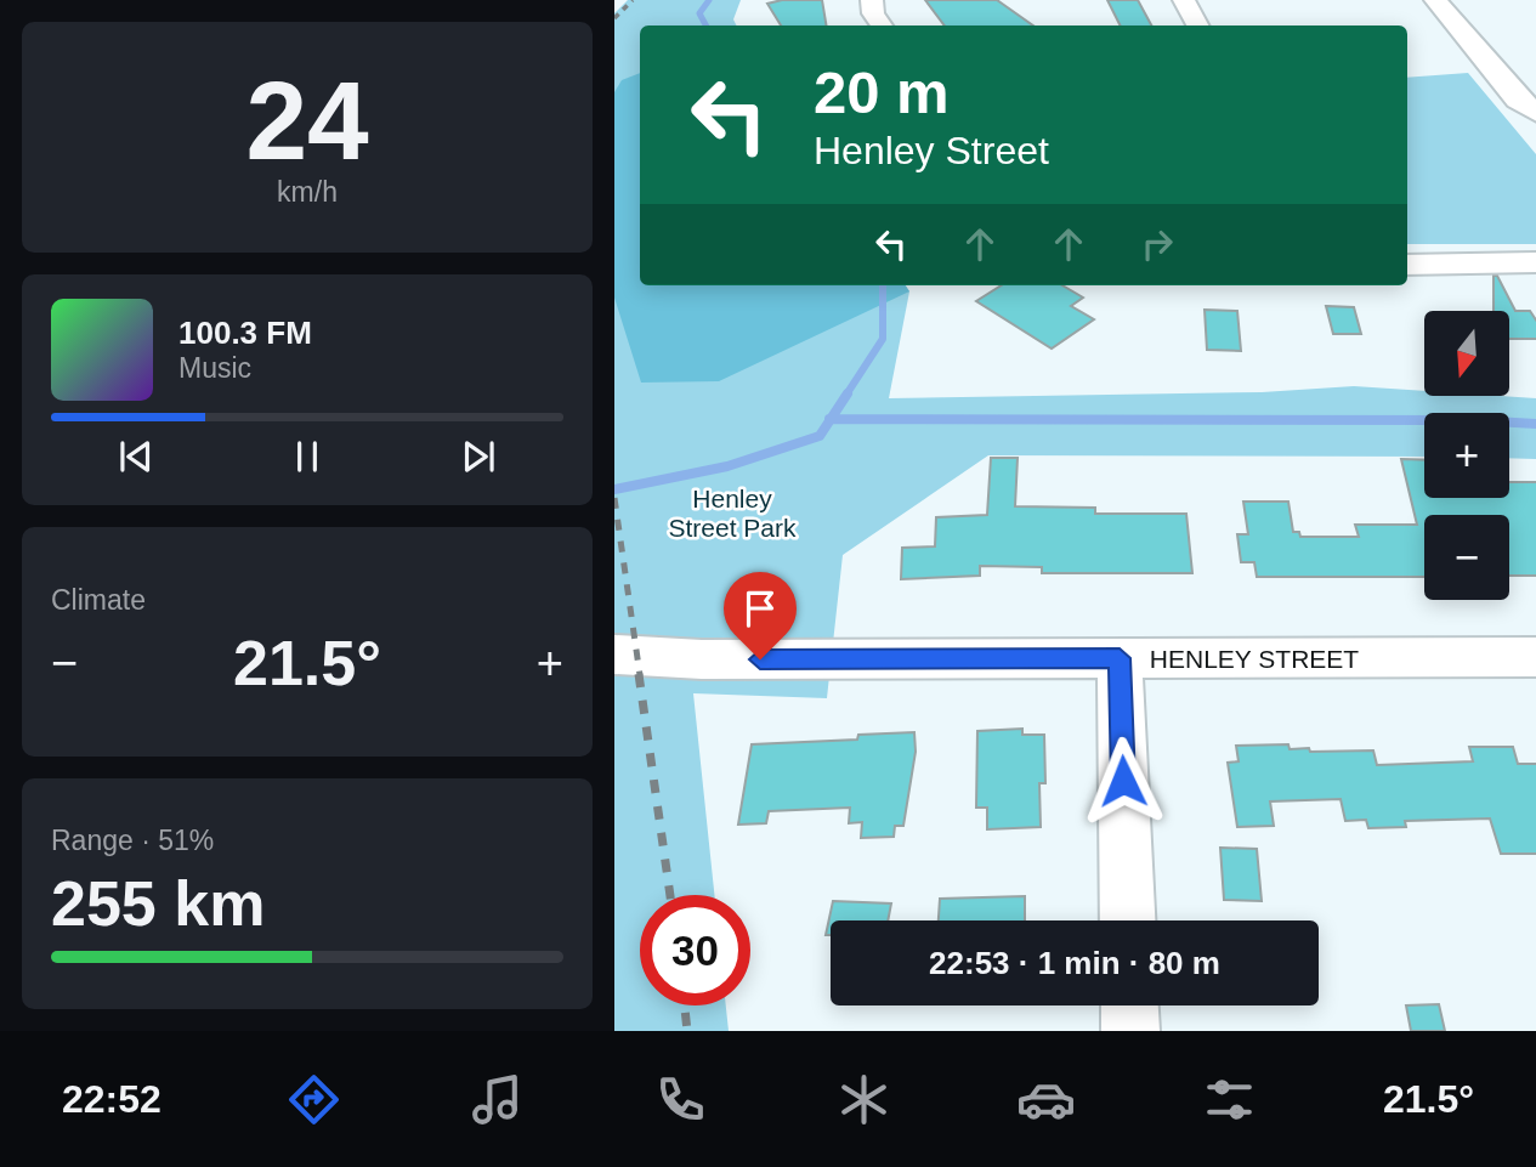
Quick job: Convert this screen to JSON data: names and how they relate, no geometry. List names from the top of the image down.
{
  "streets": {
    "street": ["HENLEY STREET"]
  },
  "parks": ["Henley Street Park"],
  "north": "bottom",
  "page": {
    "tile": [
      ["24", "km/h"],
      "Climate",
      ["Range · 51%", "255 km"]
    ],
    "turn": ["20 m", "Henley Street"],
    "song": ["100.3 FM", "Music"],
    "map_buttons": ["+", "−"],
    "heat": ["−", "21.5°", "+"],
    "limit": "30",
    "trip": "22:53 · 1 min · 80 m",
    "tabs": ["22:52", "21.5°"]
  }
}
